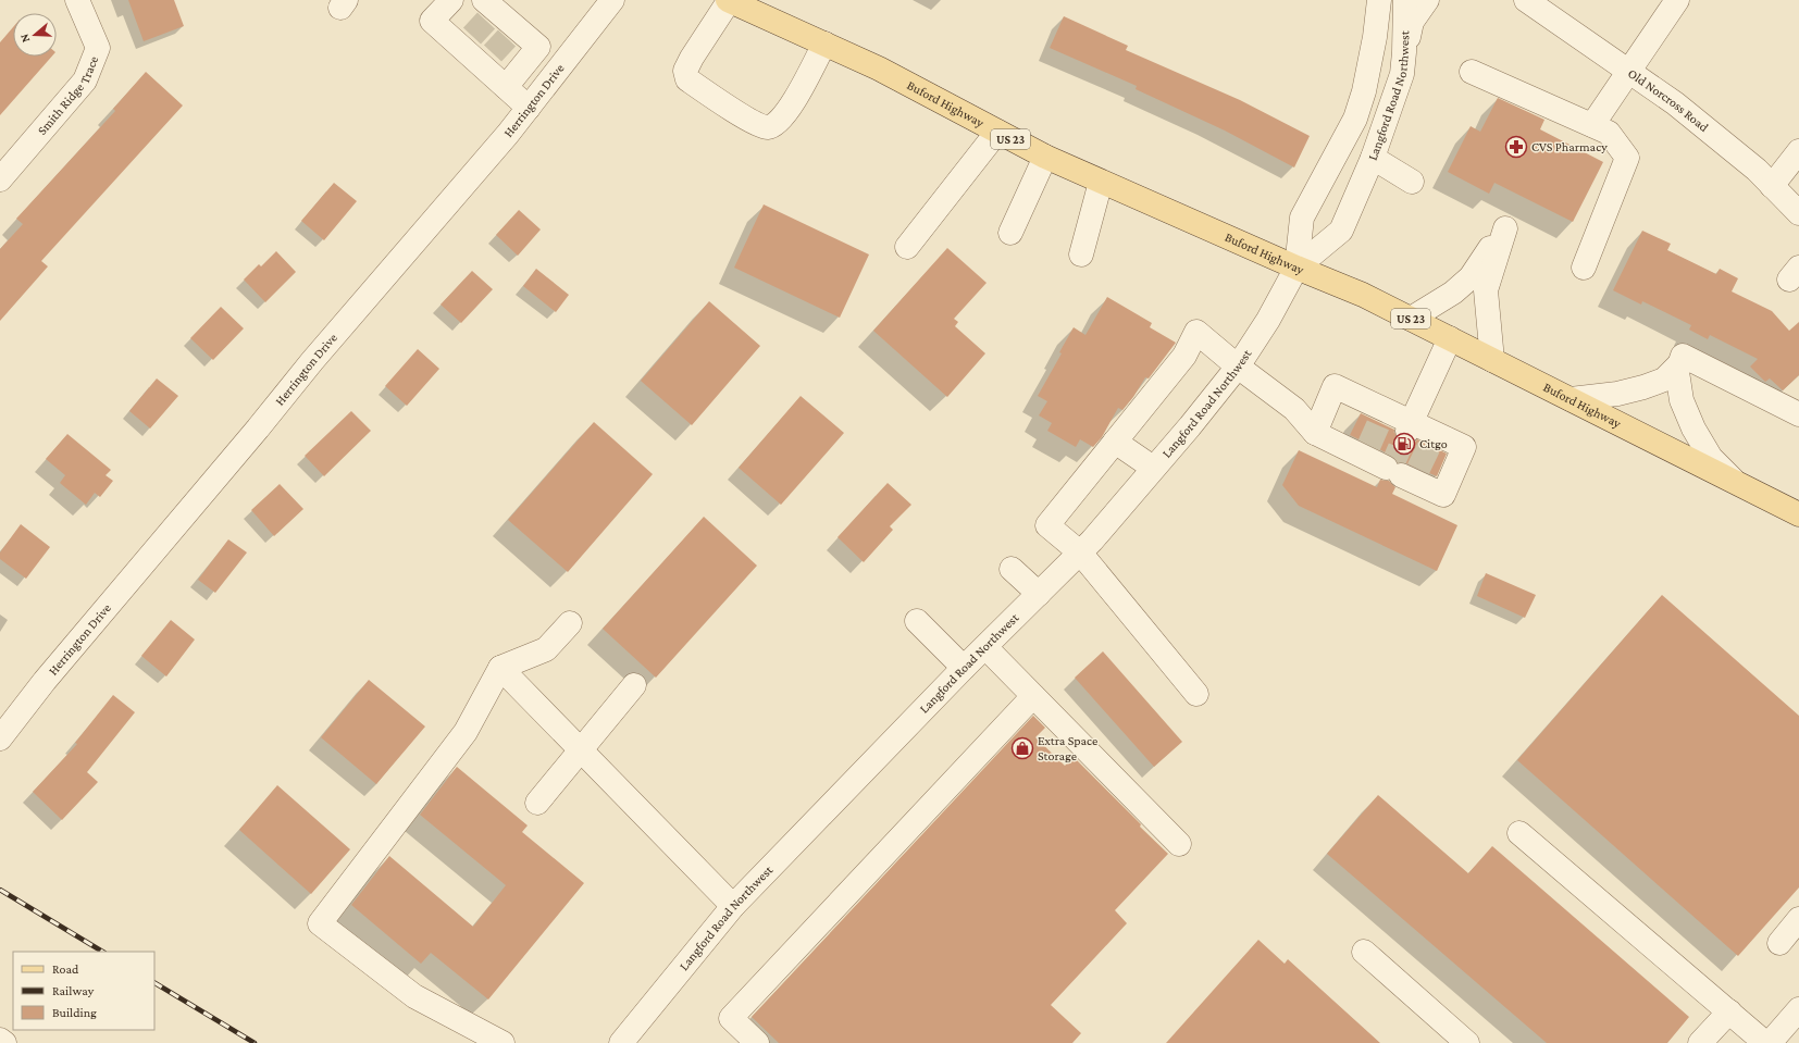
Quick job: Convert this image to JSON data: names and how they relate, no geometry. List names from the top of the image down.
{
  "streets": {
    "main road": ["Buford Highway", "US 23"],
    "street": [
      "Smith Ridge Trace",
      "Langford Road Northwest",
      "Herrington Drive",
      "Old Norcross Road"
    ]
  },
  "crossings": [
    ["Langford Road Northwest", "Buford Highway"]
  ],
  "places": {
    "pharmacy": ["CVS Pharmacy"],
    "fuel station": ["Citgo"],
    "shop": ["Extra Space Storage"]
  },
  "legend": ["Road", "Railway", "Building"],
  "north": "left"
}
